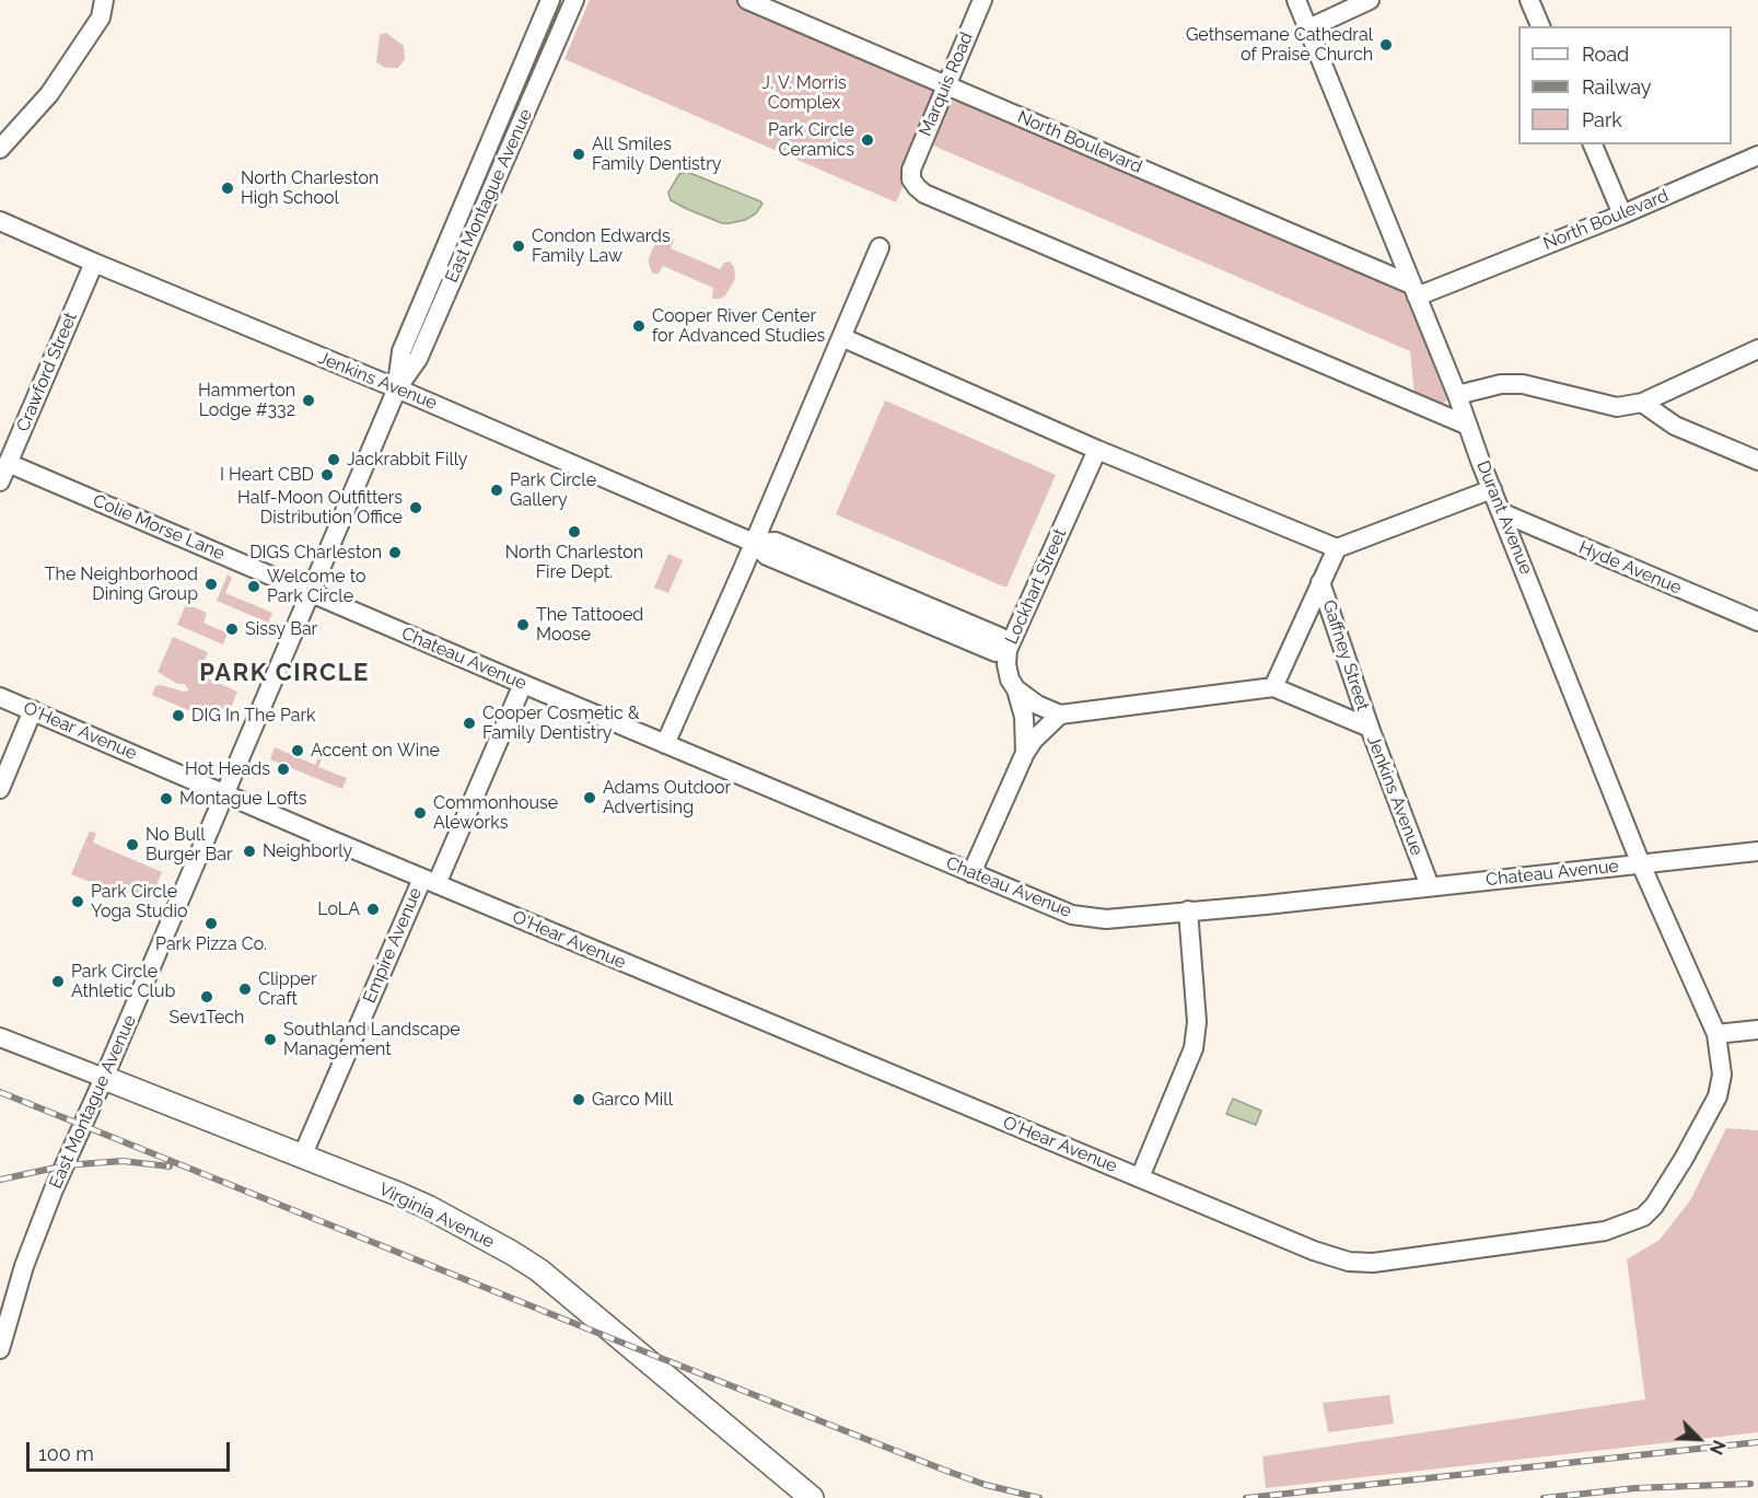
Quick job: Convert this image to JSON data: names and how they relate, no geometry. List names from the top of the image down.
{
  "streets": {
    "main road": ["Virginia Avenue"],
    "street": [
      "Marquis Road",
      "North Boulevard",
      "East Montague Avenue",
      "Crawford Street",
      "Jenkins Avenue",
      "Durant Avenue",
      "Colie Morse Lane",
      "Hyde Avenue",
      "Lockhart Street",
      "Gaffney Street",
      "Chateau Avenue",
      "O'Hear Avenue",
      "Empire Avenue"
    ]
  },
  "crossings": [
    ["Marquis Road", "North Boulevard"],
    ["Marquis Road", "Durant Avenue"],
    ["North Boulevard", "Durant Avenue"],
    ["East Montague Avenue", "Jenkins Avenue"],
    ["East Montague Avenue", "Colie Morse Lane"],
    ["East Montague Avenue", "Chateau Avenue"],
    ["East Montague Avenue", "O'Hear Avenue"],
    ["East Montague Avenue", "Virginia Avenue"],
    ["Crawford Street", "Jenkins Avenue"],
    ["Crawford Street", "Colie Morse Lane"],
    ["Jenkins Avenue", "Lockhart Street"],
    ["Jenkins Avenue", "Gaffney Street"],
    ["Jenkins Avenue", "Chateau Avenue"],
    ["Durant Avenue", "Hyde Avenue"],
    ["Durant Avenue", "Chateau Avenue"],
    ["Durant Avenue", "O'Hear Avenue"],
    ["Colie Morse Lane", "Chateau Avenue"],
    ["Lockhart Street", "Chateau Avenue"],
    ["Chateau Avenue", "Empire Avenue"],
    ["O'Hear Avenue", "Empire Avenue"],
    ["Empire Avenue", "Virginia Avenue"]
  ],
  "districts": ["PARK CIRCLE"],
  "parks": ["J. V. Morris Complex"],
  "places": [
    "Gethsemane Cathedral of Praise Church",
    "Park Circle Ceramics",
    "All Smiles Family Dentistry",
    "North Charleston High School",
    "Condon Edwards Family Law",
    "Cooper River Center for Advanced Studies",
    "Hammerton Lodge #332",
    "Jackrabbit Filly",
    "I Heart CBD",
    "Park Circle Gallery",
    "Half-Moon Outfitters Distribution Office",
    "North Charleston Fire Dept.",
    "DIGS Charleston",
    "The Neighborhood Dining Group",
    "Welcome to Park Circle",
    "The Tattooed Moose",
    "Sissy Bar",
    "DIG In The Park",
    "Cooper Cosmetic & Family Dentistry",
    "Accent on Wine",
    "Hot Heads",
    "Adams Outdoor Advertising",
    "Montague Lofts",
    "Commonhouse Aleworks",
    "No Bull Burger Bar",
    "Neighborly",
    "Park Circle Yoga Studio",
    "LoLA",
    "Park Pizza Co.",
    "Park Circle Athletic Club",
    "Clipper Craft",
    "Sev1Tech",
    "Southland Landscape Management",
    "Garco Mill"
  ],
  "legend": ["Road", "Railway", "Park"],
  "scale_bar": "100 m",
  "north": "bottom right"
}
